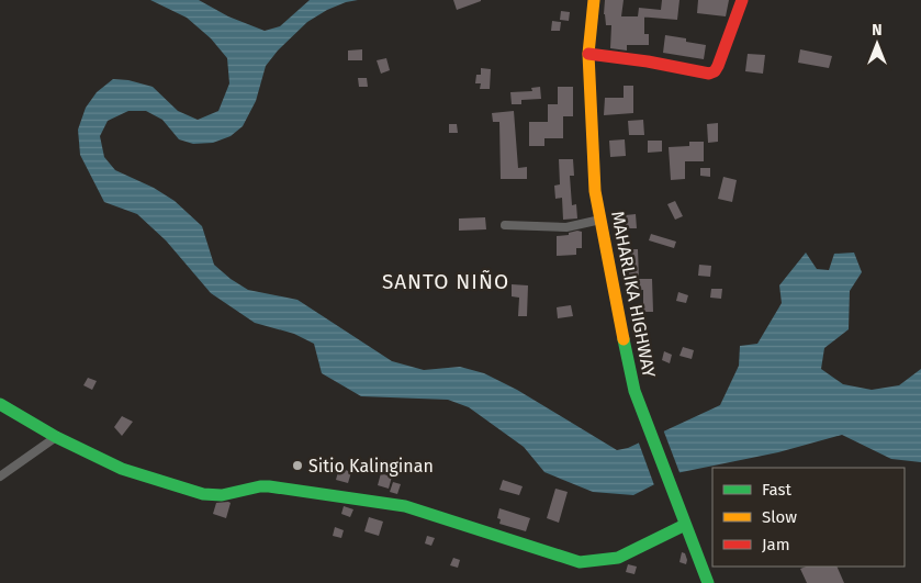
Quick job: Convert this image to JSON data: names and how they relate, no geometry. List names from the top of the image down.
{
  "streets": {
    "main road": ["MAHARLIKA HIGHWAY"]
  },
  "districts": ["SANTO NIÑO"],
  "places": ["Sitio Kalinginan"],
  "legend": ["Fast", "Slow", "Jam"],
  "north": "top"
}
